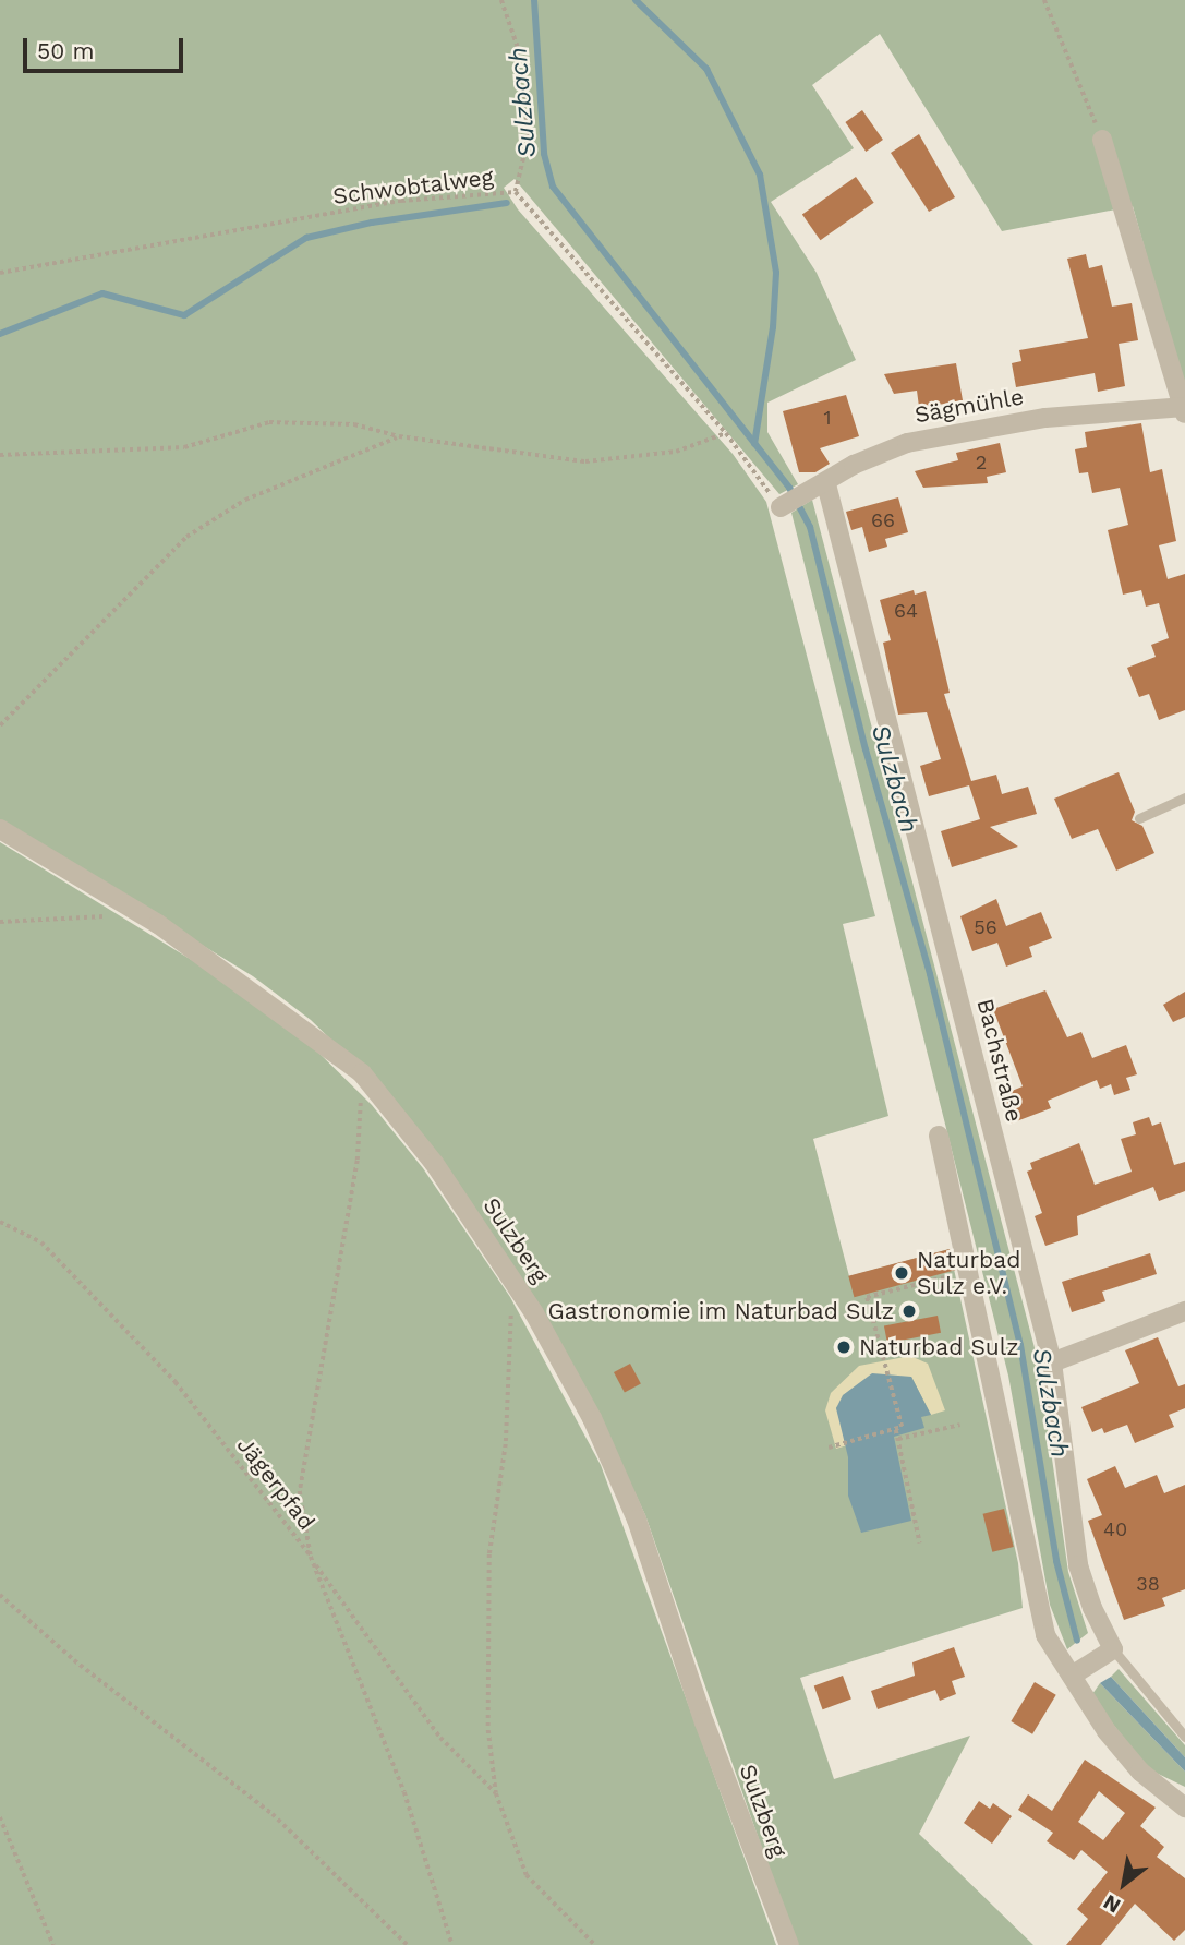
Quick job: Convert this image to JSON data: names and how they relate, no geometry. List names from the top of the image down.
{
  "streets": {
    "street": ["Sägmühle", "Bachstraße", "Sulzberg"],
    "path": ["Schwobtalweg", "Jägerpfad"]
  },
  "crossings": [
    ["Schwobtalweg", "Sägmühle"],
    ["Sägmühle", "Bachstraße"]
  ],
  "water": ["Sulzbach"],
  "places": ["Naturbad Sulz e.V.", "Gastronomie im Naturbad Sulz", "Naturbad Sulz"],
  "house_numbers": [
    "1",
    "2",
    "66",
    "64",
    "56",
    "40",
    "38"
  ],
  "scale_bar": "50 m",
  "north": "bottom left"
}
